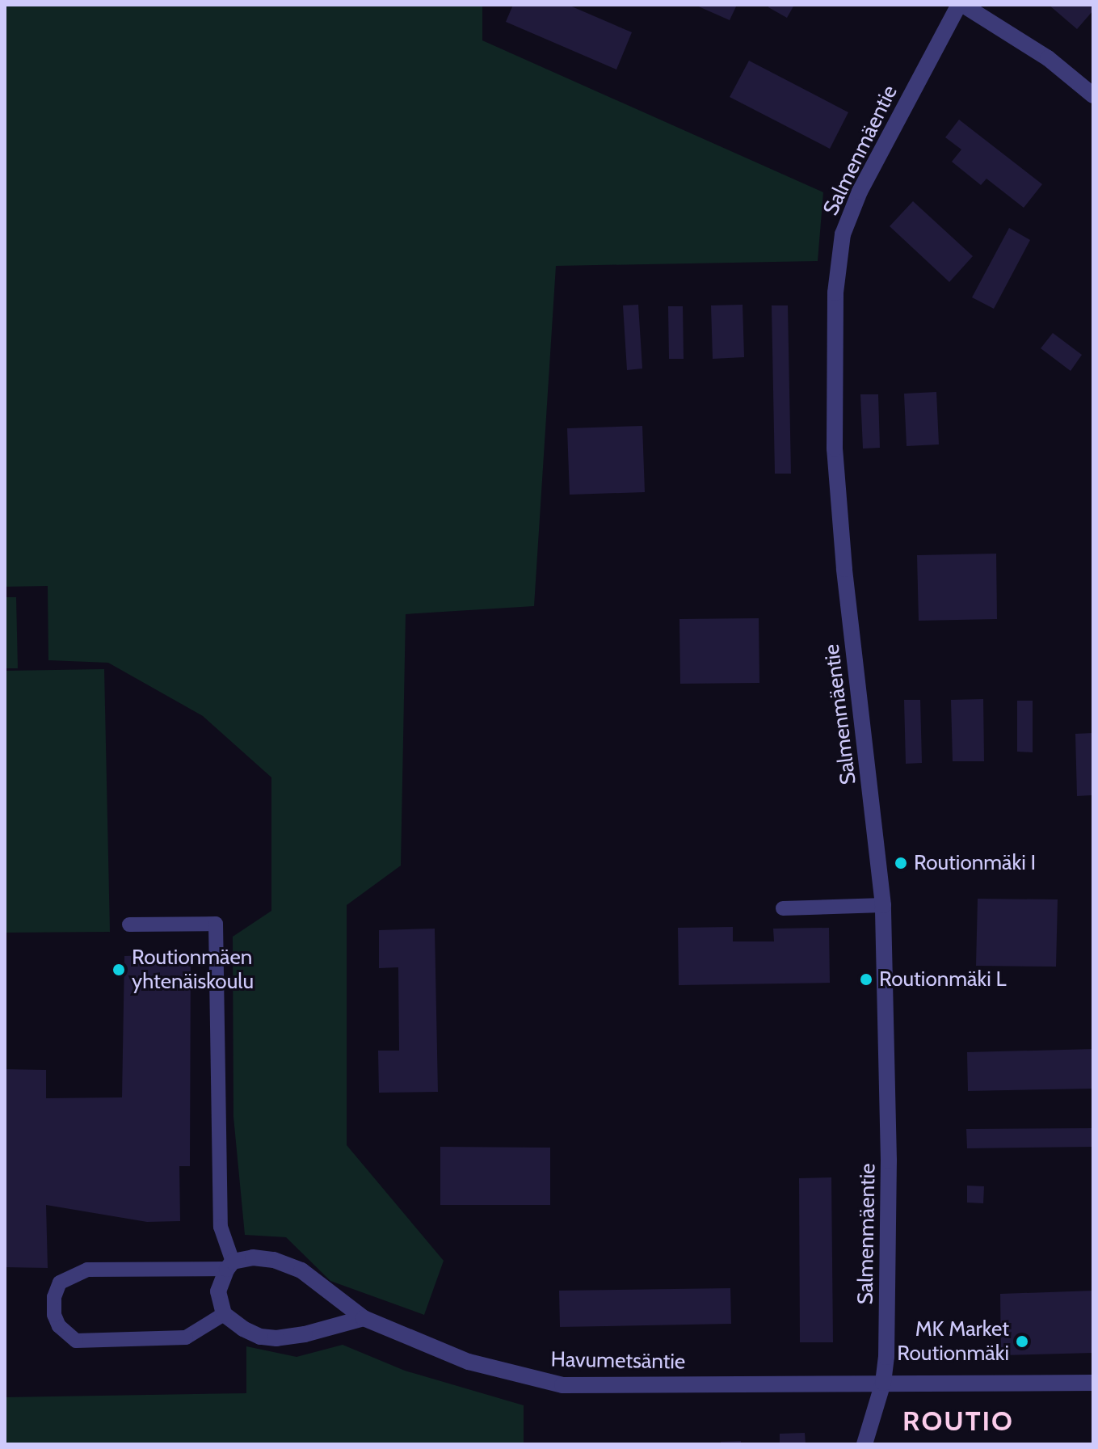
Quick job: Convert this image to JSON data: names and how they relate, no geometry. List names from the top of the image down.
{
  "streets": {
    "street": ["Salmenmäentie", "Havumetsäntie"]
  },
  "crossings": [
    ["Salmenmäentie", "Havumetsäntie"]
  ],
  "districts": ["ROUTIO"],
  "places": [
    "Routionmäki I",
    "Routionmäen yhtenäiskoulu",
    "Routionmäki L",
    "MK Market Routionmäki"
  ]
}
